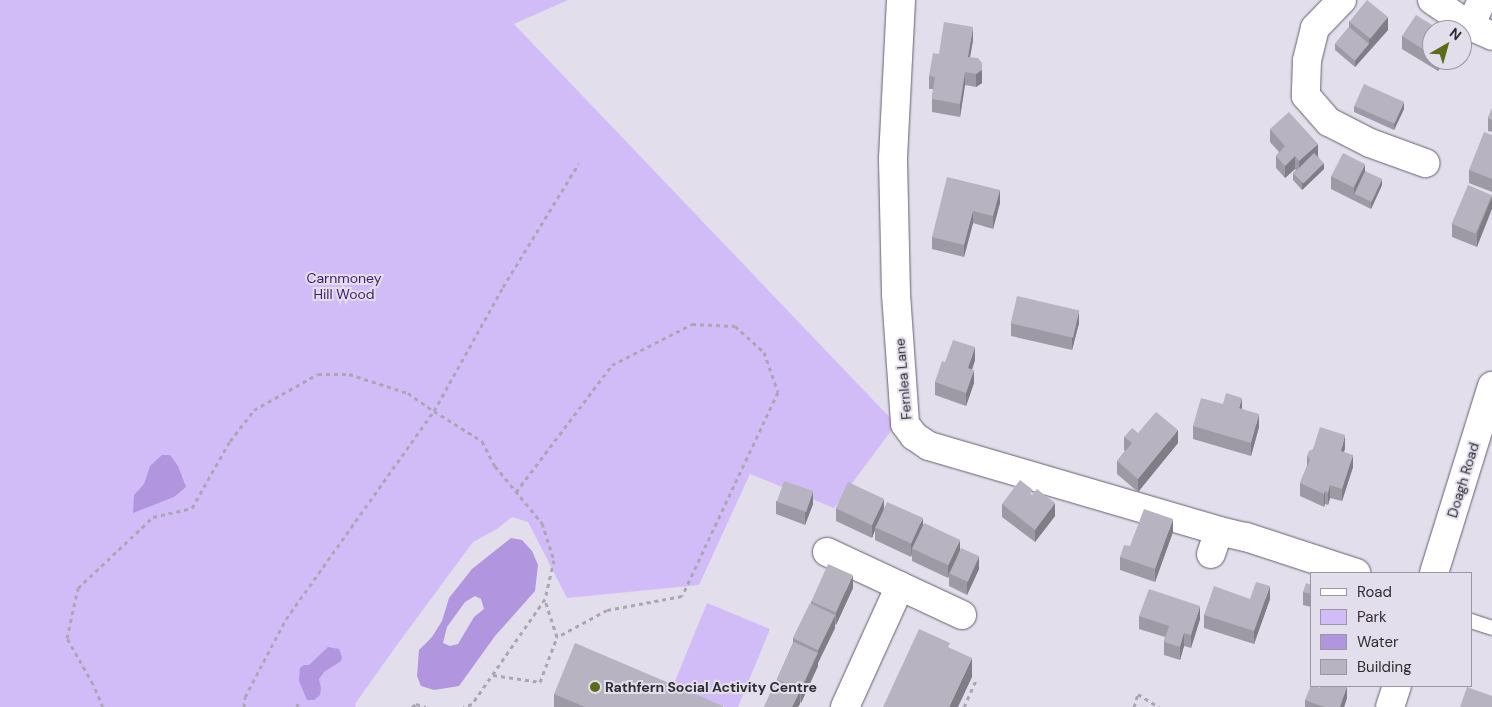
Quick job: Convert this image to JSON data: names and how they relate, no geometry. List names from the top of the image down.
{
  "streets": {
    "street": ["Fernlea Lane", "Doagh Road"]
  },
  "parks": ["Carnmoney Hill Wood"],
  "places": ["Rathfern Social Activity Centre"],
  "legend": [
    "Road",
    "Park",
    "Water",
    "Building"
  ],
  "north": "top right"
}
